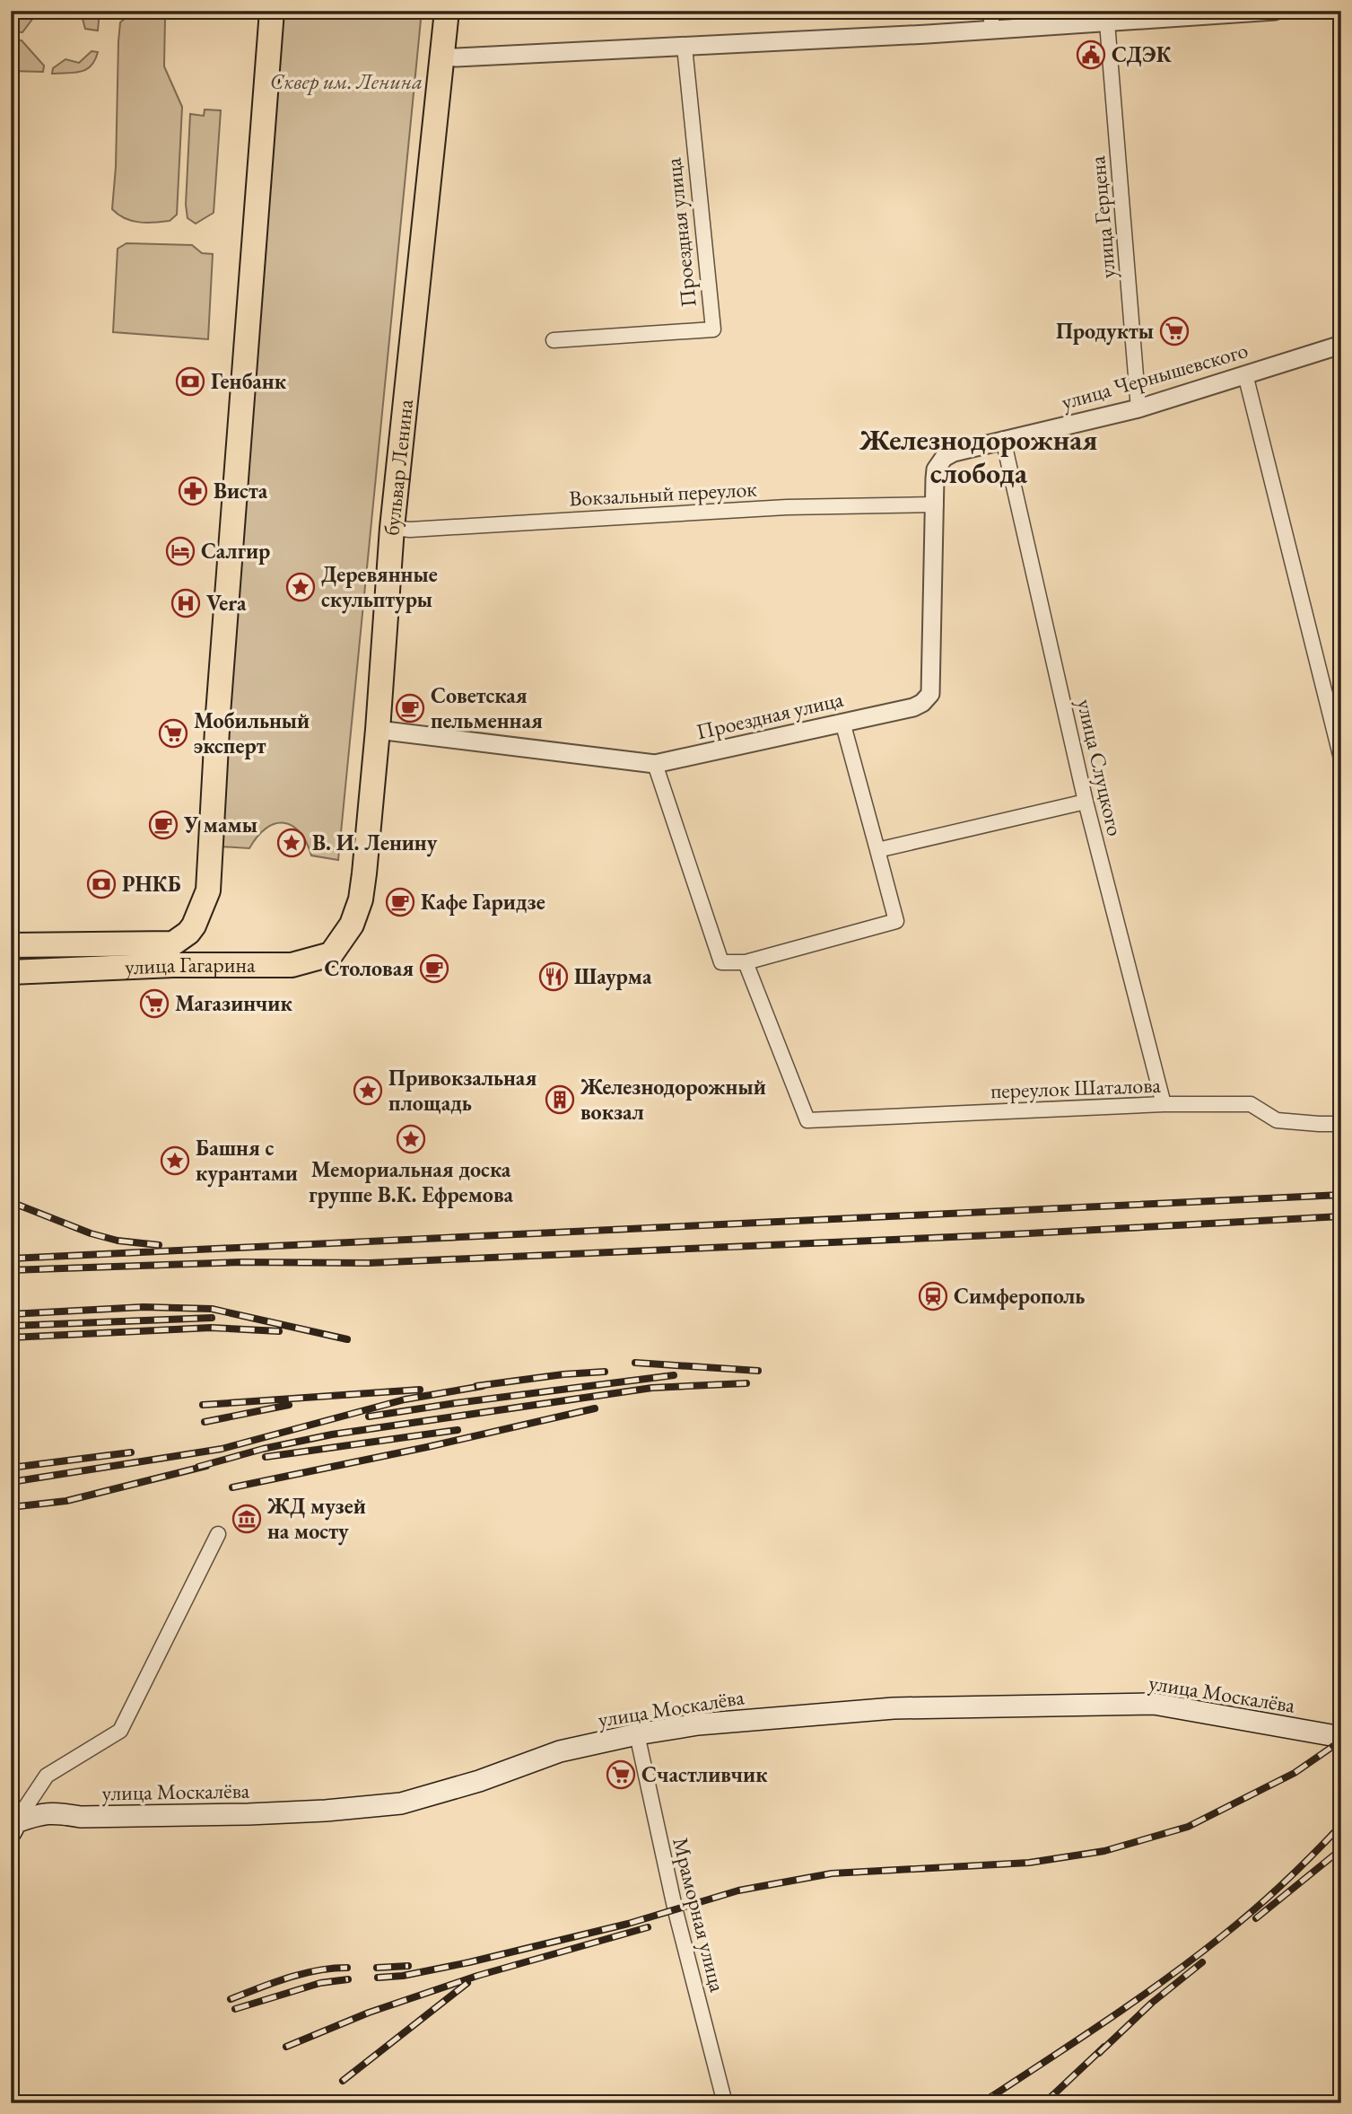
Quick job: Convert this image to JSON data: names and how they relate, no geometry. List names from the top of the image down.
{
  "streets": {
    "main road": ["бульвар Ленина", "улица Гагарина", "улица Москалёва"],
    "street": [
      "улица Герцена",
      "Проездная улица",
      "улица Чернышевского",
      "Вокзальный переулок",
      "улица Слуцкого",
      "переулок Шаталова",
      "Мраморная улица"
    ]
  },
  "crossings": [
    ["улица Герцена", "улица Чернышевского"],
    ["Проездная улица", "улица Чернышевского"],
    ["Проездная улица", "бульвар Ленина"],
    ["Проездная улица", "Вокзальный переулок"],
    ["улица Чернышевского", "улица Слуцкого"],
    ["бульвар Ленина", "Вокзальный переулок"],
    ["бульвар Ленина", "улица Гагарина"],
    ["улица Слуцкого", "переулок Шаталова"],
    ["улица Москалёва", "Мраморная улица"]
  ],
  "districts": ["Железнодорожная слобода"],
  "parks": ["Сквер им. Ленина"],
  "places": {
    "public building": ["СДЭК"],
    "supermarket": [
      "Продукты",
      "Мобильный эксперт",
      "Магазинчик",
      "Счастливчик"
    ],
    "bank": ["Генбанк", "РНКБ"],
    "pharmacy": ["Виста"],
    "hotel": ["Салгир"],
    "place": [
      "Деревянные скульптуры",
      "В. И. Ленину",
      "Привокзальная площадь",
      "Мемориальная доска группе В.К. Ефремова",
      "Башня с курантами"
    ],
    "hospital": ["Vera"],
    "cafe": [
      "Советская пельменная",
      "У мамы",
      "Кафе Гаридзе",
      "Столовая"
    ],
    "restaurant": ["Шаурма"],
    "building": ["Железнодорожный вокзал"],
    "station": ["Симферополь"],
    "museum": ["ЖД музей на мосту"]
  }
}
